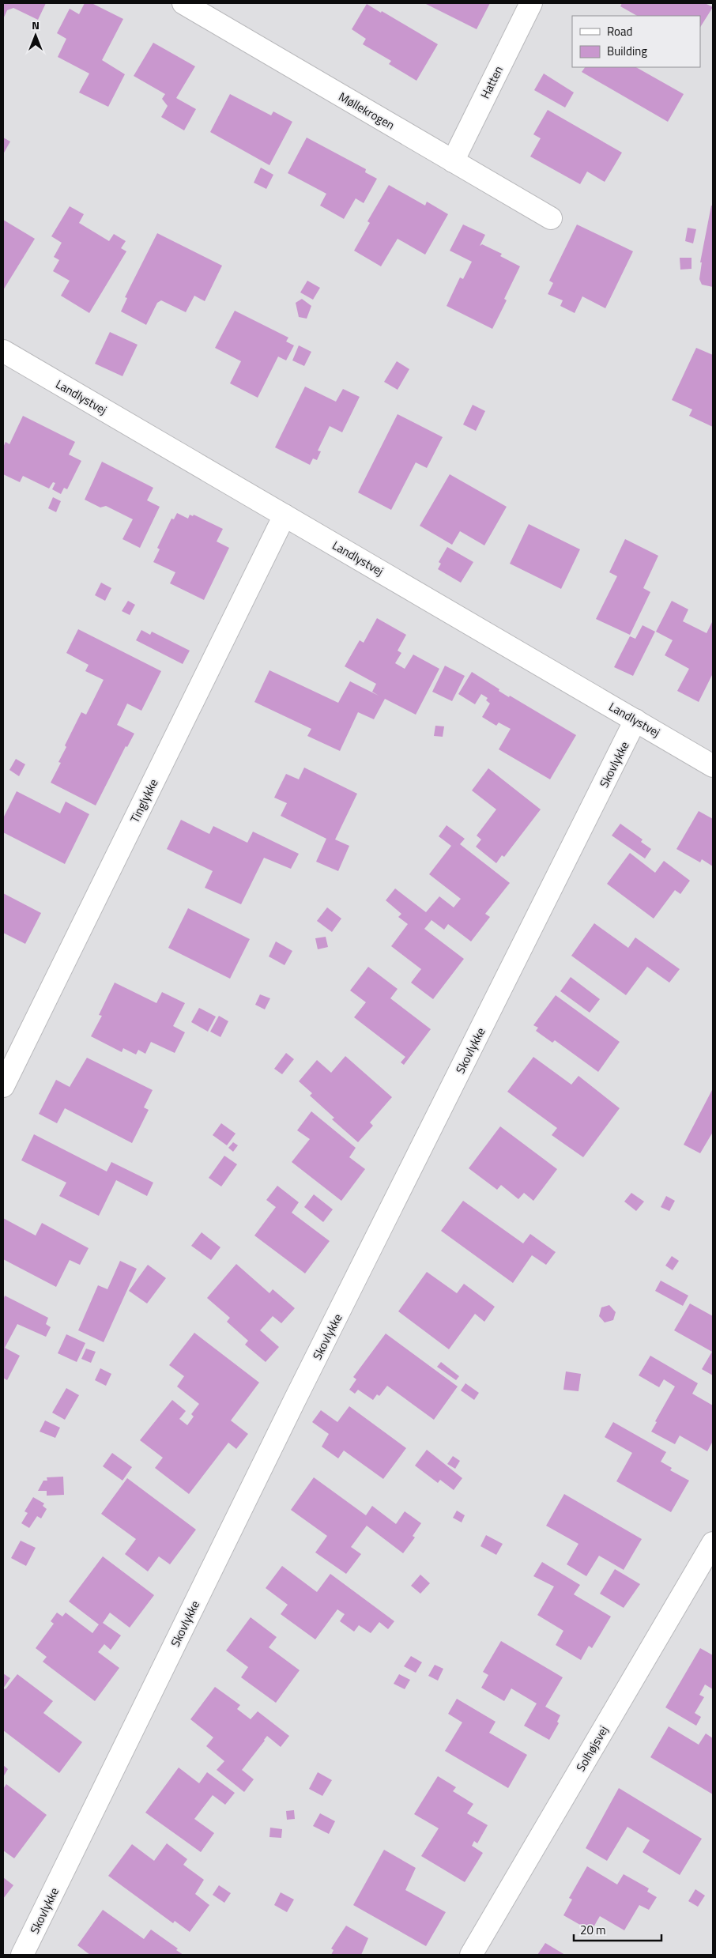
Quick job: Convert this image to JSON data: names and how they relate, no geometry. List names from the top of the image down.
{
  "streets": {
    "street": [
      "Hatten",
      "Møllekrogen",
      "Landlystvej",
      "Skovlykke",
      "Tinglykke",
      "Solhøjsvej"
    ]
  },
  "crossings": [
    ["Hatten", "Møllekrogen"],
    ["Landlystvej", "Skovlykke"],
    ["Landlystvej", "Tinglykke"]
  ],
  "legend": ["Road", "Building"],
  "scale_bar": "20 m",
  "north": "top"
}
